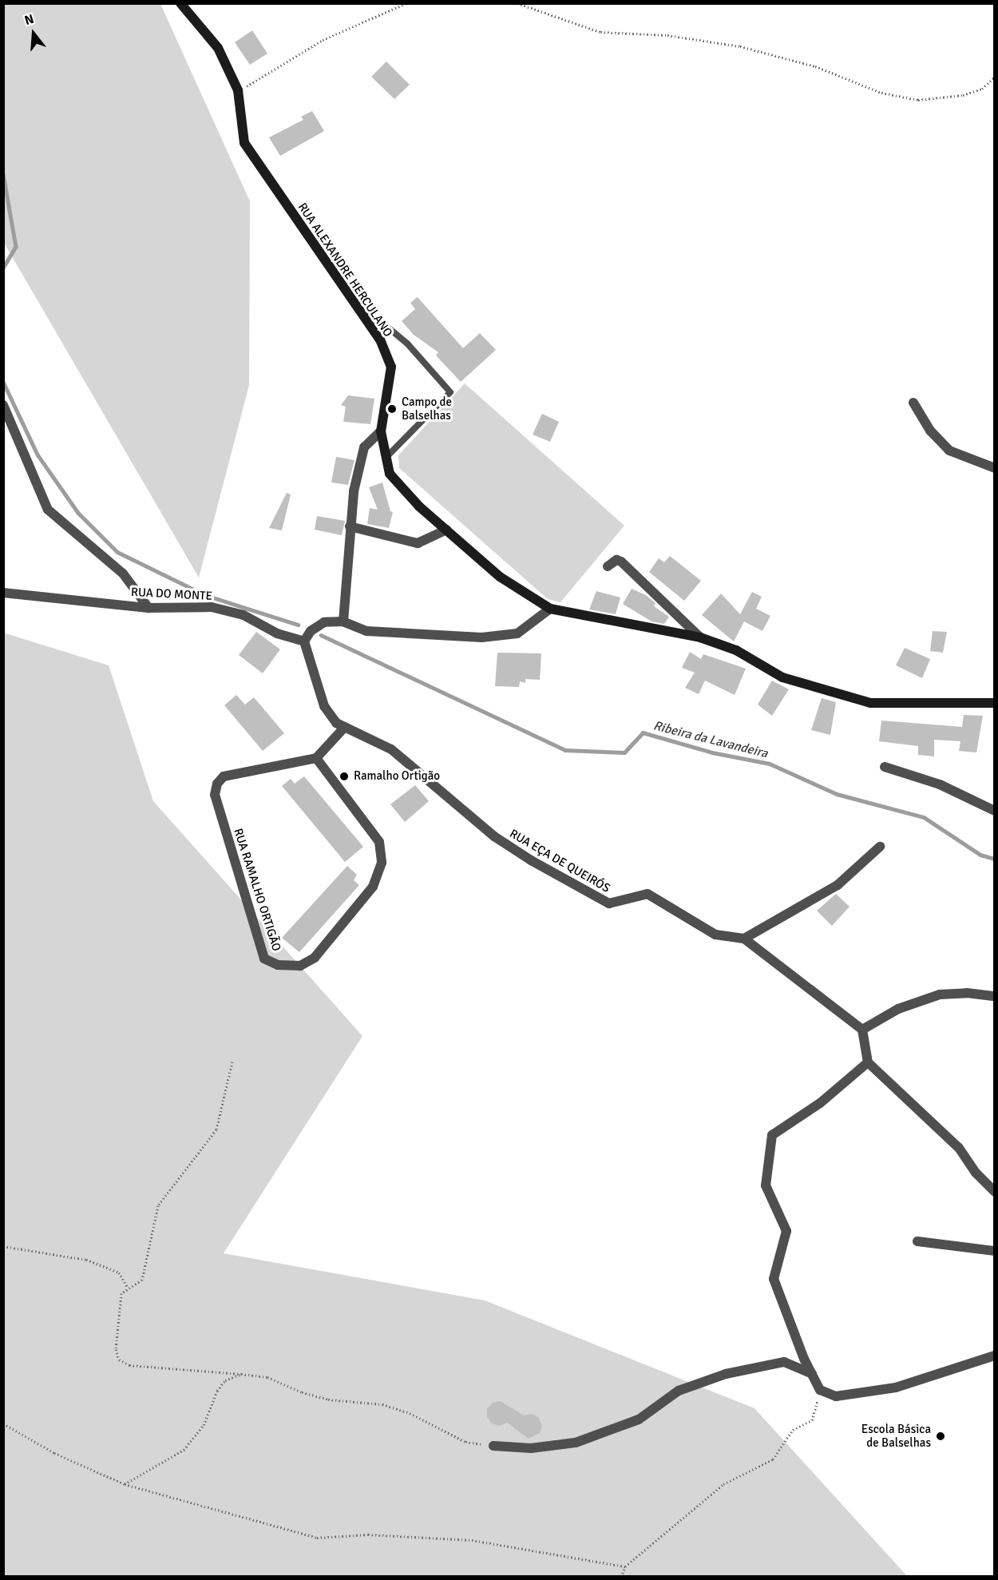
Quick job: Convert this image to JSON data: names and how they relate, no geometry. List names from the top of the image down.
{
  "streets": {
    "street": [
      "RUA ALEXANDRE HERCULANO",
      "RUA DO MONTE",
      "RUA EÇA DE QUEIRÓS",
      "RUA RAMALHO ORTIGÃO"
    ]
  },
  "crossings": [
    ["RUA DO MONTE", "RUA EÇA DE QUEIRÓS"]
  ],
  "water": ["Ribeira da Lavandeira"],
  "places": ["Campo de Balselhas", "Ramalho Ortigão", "Escola Básica de Balselhas"],
  "north": "top"
}
